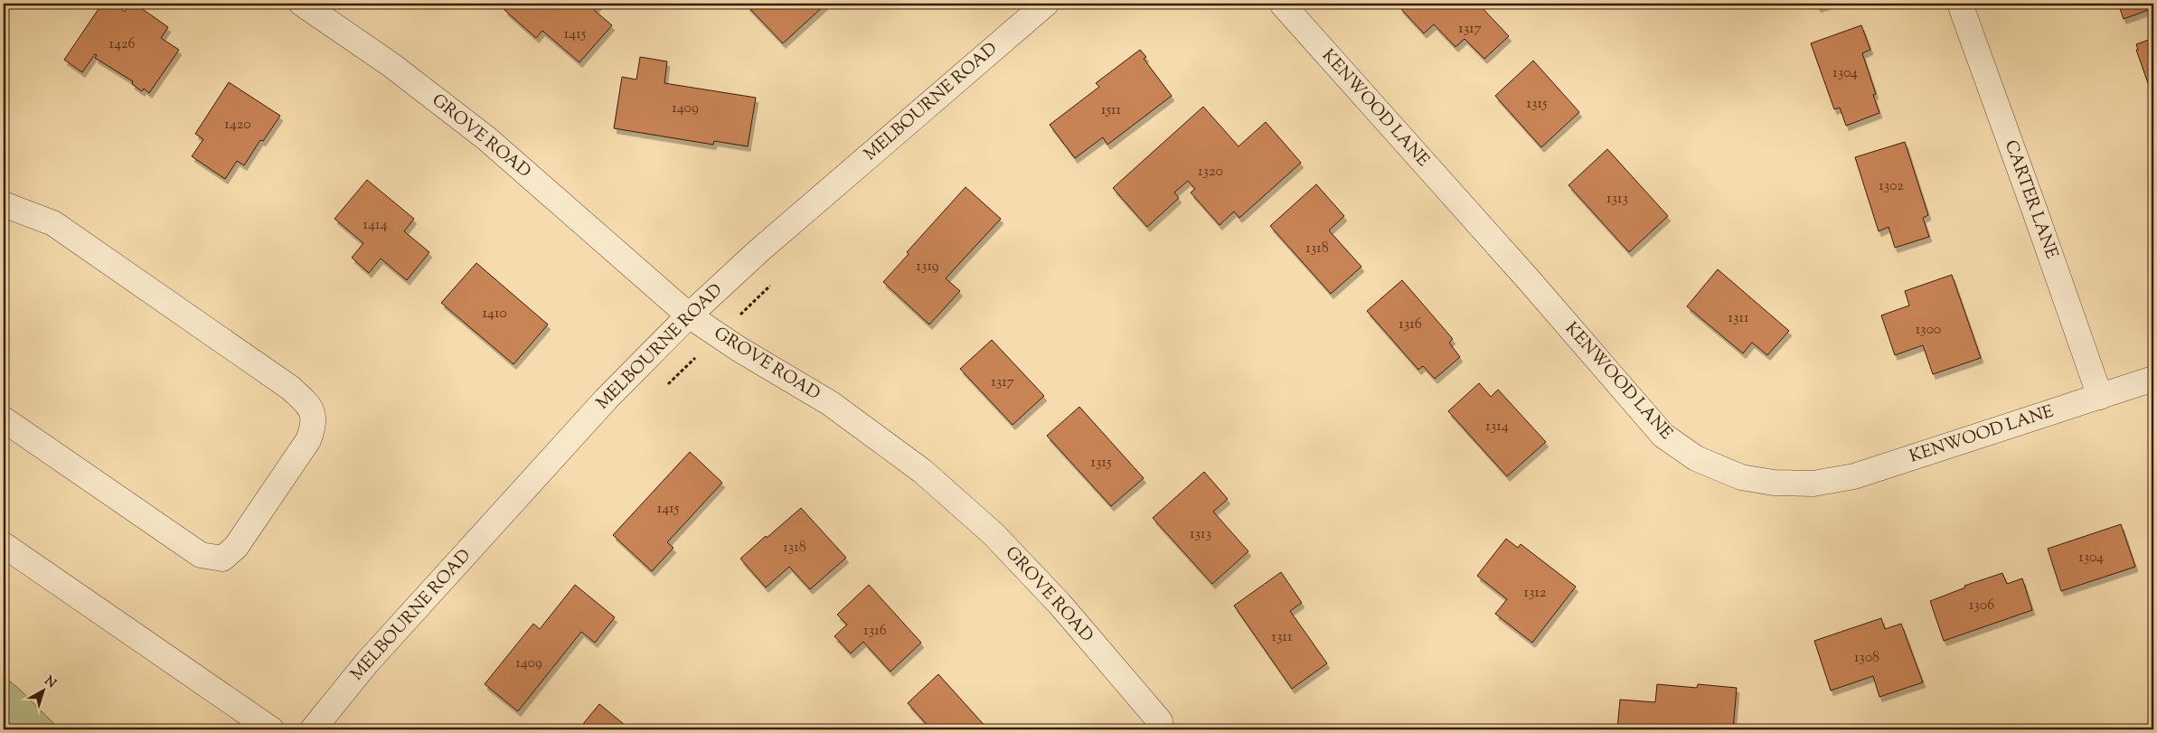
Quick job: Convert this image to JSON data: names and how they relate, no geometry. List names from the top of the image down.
{
  "streets": {
    "street": [
      "MELBOURNE ROAD",
      "KENWOOD LANE",
      "GROVE ROAD",
      "CARTER LANE"
    ]
  },
  "crossings": [
    ["MELBOURNE ROAD", "GROVE ROAD"],
    ["KENWOOD LANE", "CARTER LANE"]
  ],
  "house_numbers": [
    "1317",
    "1415",
    "1426",
    "1304",
    "1315",
    "1409",
    "1511",
    "1420",
    "1320",
    "1302",
    "1313",
    "1414",
    "1318",
    "1319",
    "1410",
    "1311",
    "1316",
    "1300",
    "1317",
    "1314",
    "1315",
    "1415",
    "1313",
    "1318",
    "1304",
    "1312",
    "1306",
    "1316",
    "1311",
    "1308",
    "1409"
  ],
  "north": "top right"
}
